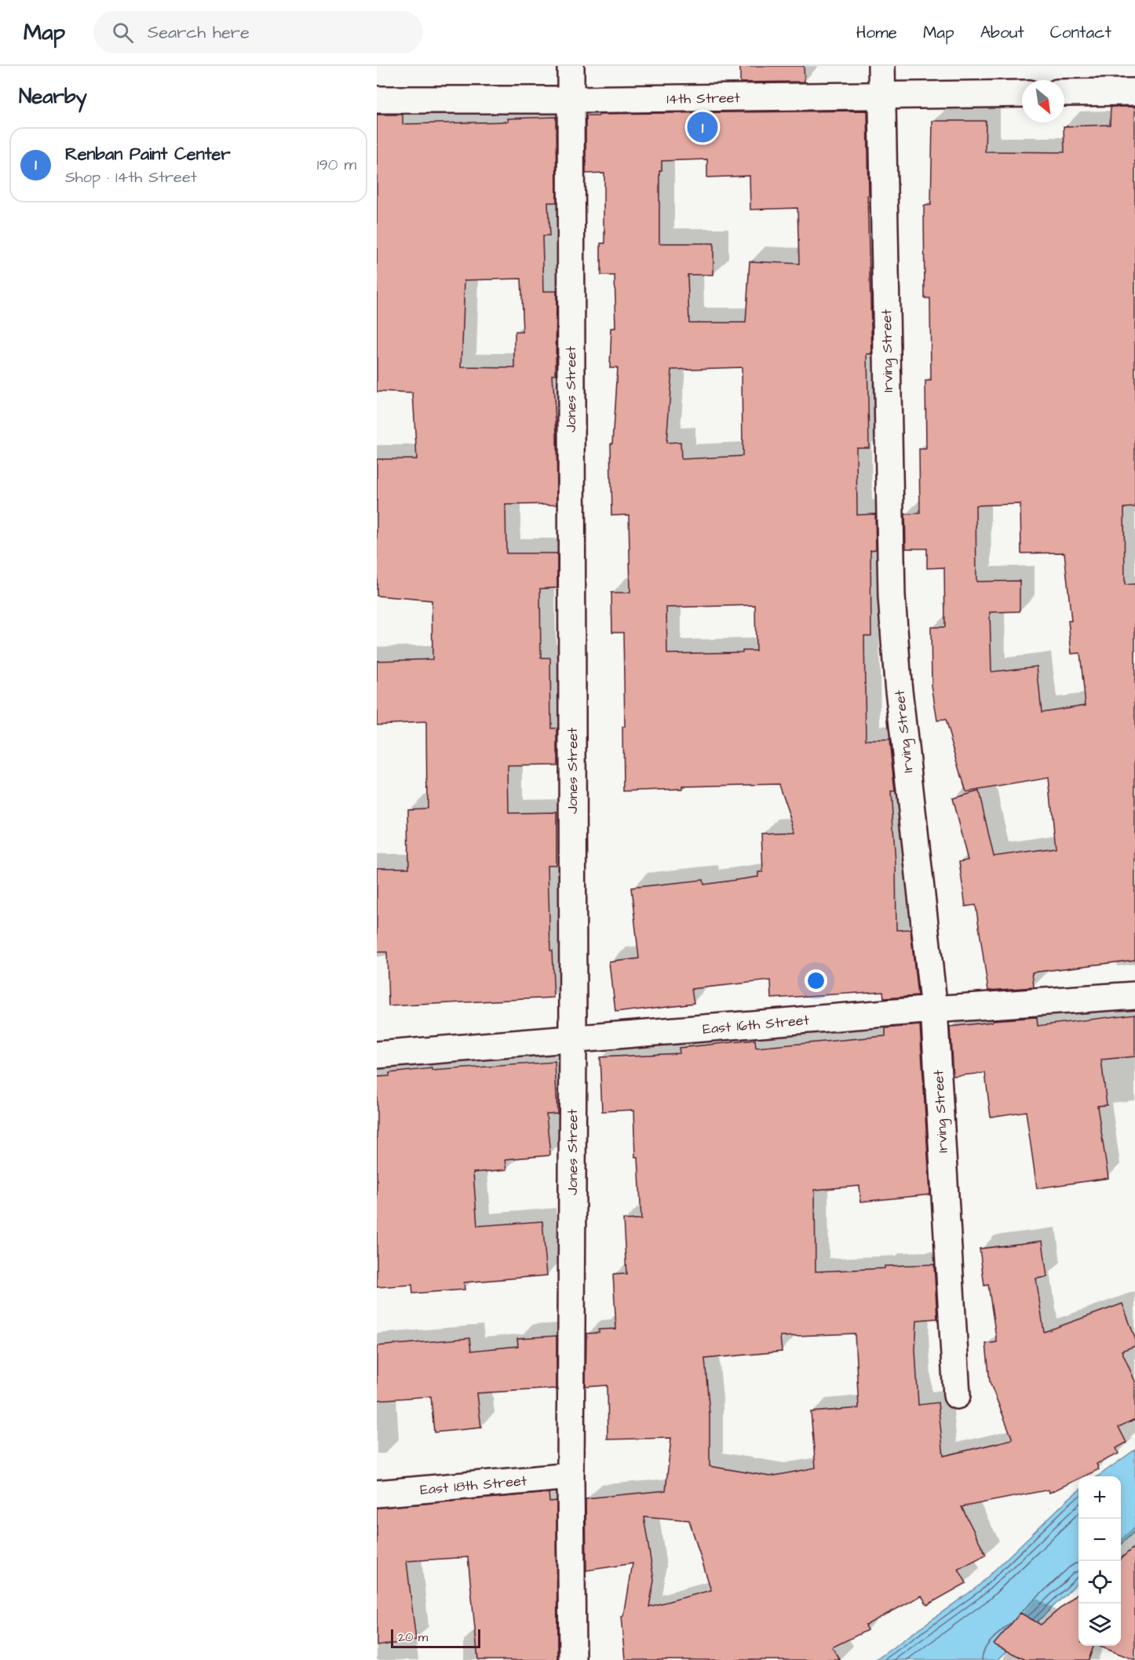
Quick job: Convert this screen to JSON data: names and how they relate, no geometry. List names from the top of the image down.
{
  "streets": {
    "street": [
      "14th Street",
      "Irving Street",
      "Jones Street",
      "East 16th Street",
      "East 18th Street"
    ]
  },
  "crossings": [
    ["14th Street", "Irving Street"],
    ["14th Street", "Jones Street"],
    ["Irving Street", "East 16th Street"],
    ["Jones Street", "East 16th Street"],
    ["Jones Street", "East 18th Street"]
  ],
  "scale_bar": "20 m",
  "north": "bottom right",
  "page": {
    "header": "Map",
    "search": "Search here",
    "nav": [
      "Home",
      "Map",
      "About",
      "Contact"
    ],
    "heading": "Nearby",
    "pins": "1",
    "list": [
      {
        "mark": "1",
        "name": "Renban Paint Center",
        "note": "Shop · 14th Street",
        "value": "190 m"
      }
    ],
    "map_buttons": ["+", "−"],
    "scale": "20 m"
  }
}
